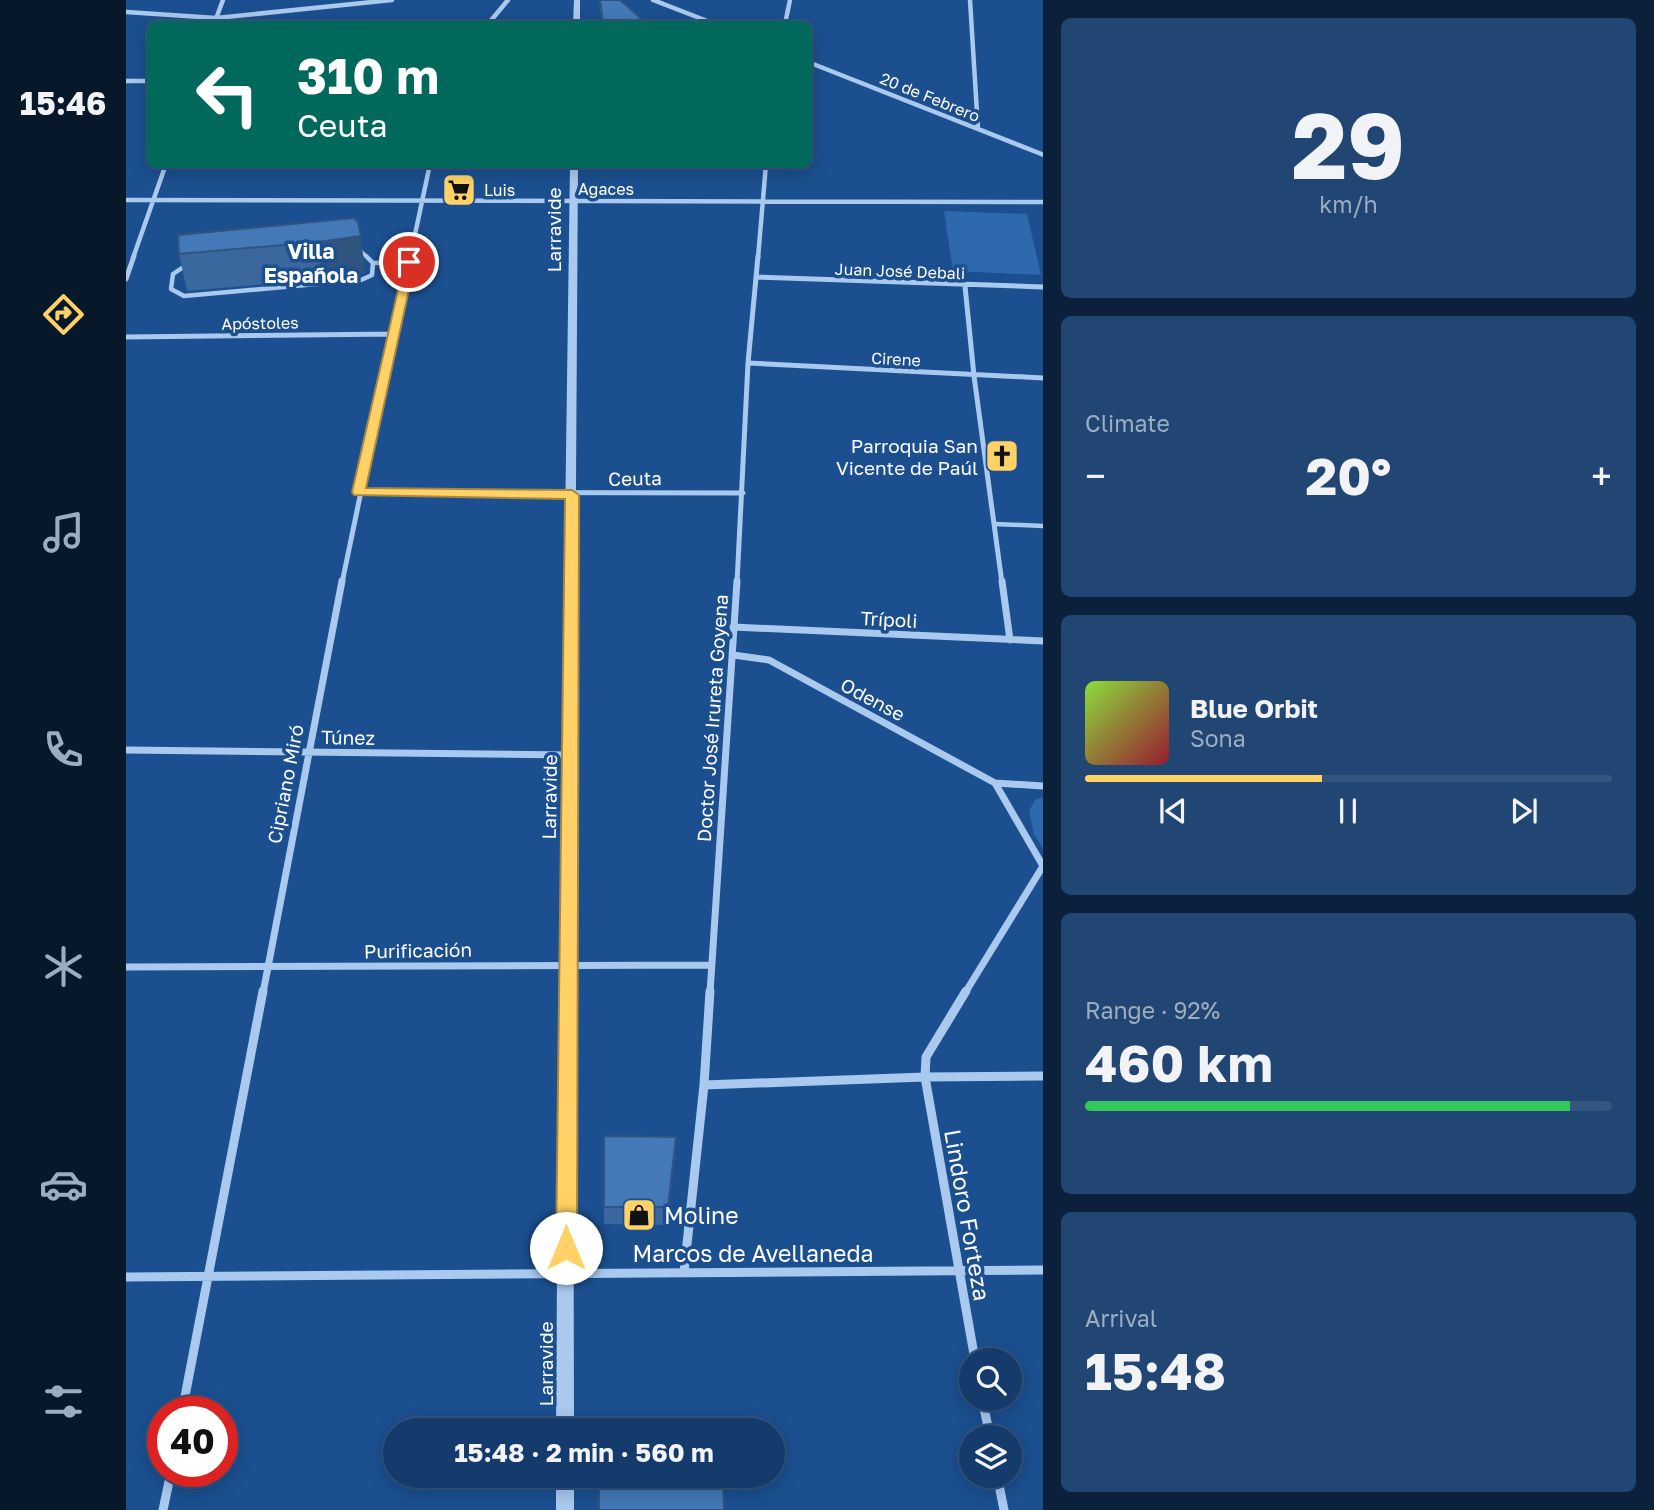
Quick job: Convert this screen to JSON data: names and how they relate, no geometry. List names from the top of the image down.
{
  "streets": {
    "street": [
      "20 de Febrero",
      "Agaces",
      "Larravide",
      "Juan José Debali",
      "Apóstoles",
      "Cirene",
      "Ceuta",
      "Trípoli",
      "Odense",
      "Doctor José Irureta Goyena",
      "Túnez",
      "Cipriano Miró",
      "Purificación",
      "Lindoro Forteza",
      "Marcos de Avellaneda"
    ]
  },
  "crossings": [
    ["Agaces", "Larravide"],
    ["Agaces", "Doctor José Irureta Goyena"],
    ["Agaces", "Cipriano Miró"],
    ["Larravide", "Ceuta"],
    ["Larravide", "Túnez"],
    ["Larravide", "Purificación"],
    ["Larravide", "Marcos de Avellaneda"],
    ["Juan José Debali", "Doctor José Irureta Goyena"],
    ["Apóstoles", "Cipriano Miró"],
    ["Cirene", "Doctor José Irureta Goyena"],
    ["Ceuta", "Doctor José Irureta Goyena"],
    ["Ceuta", "Cipriano Miró"],
    ["Trípoli", "Doctor José Irureta Goyena"],
    ["Odense", "Doctor José Irureta Goyena"],
    ["Doctor José Irureta Goyena", "Purificación"],
    ["Doctor José Irureta Goyena", "Marcos de Avellaneda"],
    ["Túnez", "Cipriano Miró"],
    ["Cipriano Miró", "Purificación"],
    ["Cipriano Miró", "Marcos de Avellaneda"],
    ["Lindoro Forteza", "Marcos de Avellaneda"]
  ],
  "districts": ["Villa Española"],
  "places": {
    "supermarket": ["Luis"],
    "church": ["Parroquia San Vicente de Paúl"],
    "shop": ["Moline"]
  },
  "page": {
    "tabs": "15:46",
    "tile": [
      ["29", "km/h"],
      "Climate",
      ["Range · 92%", "460 km"],
      ["Arrival", "15:48"]
    ],
    "turn": ["310 m", "Ceuta"],
    "heat": ["−", "20°", "+"],
    "song": ["Blue Orbit", "Sona"],
    "limit": "40",
    "trip": "15:48 · 2 min · 560 m"
  }
}
